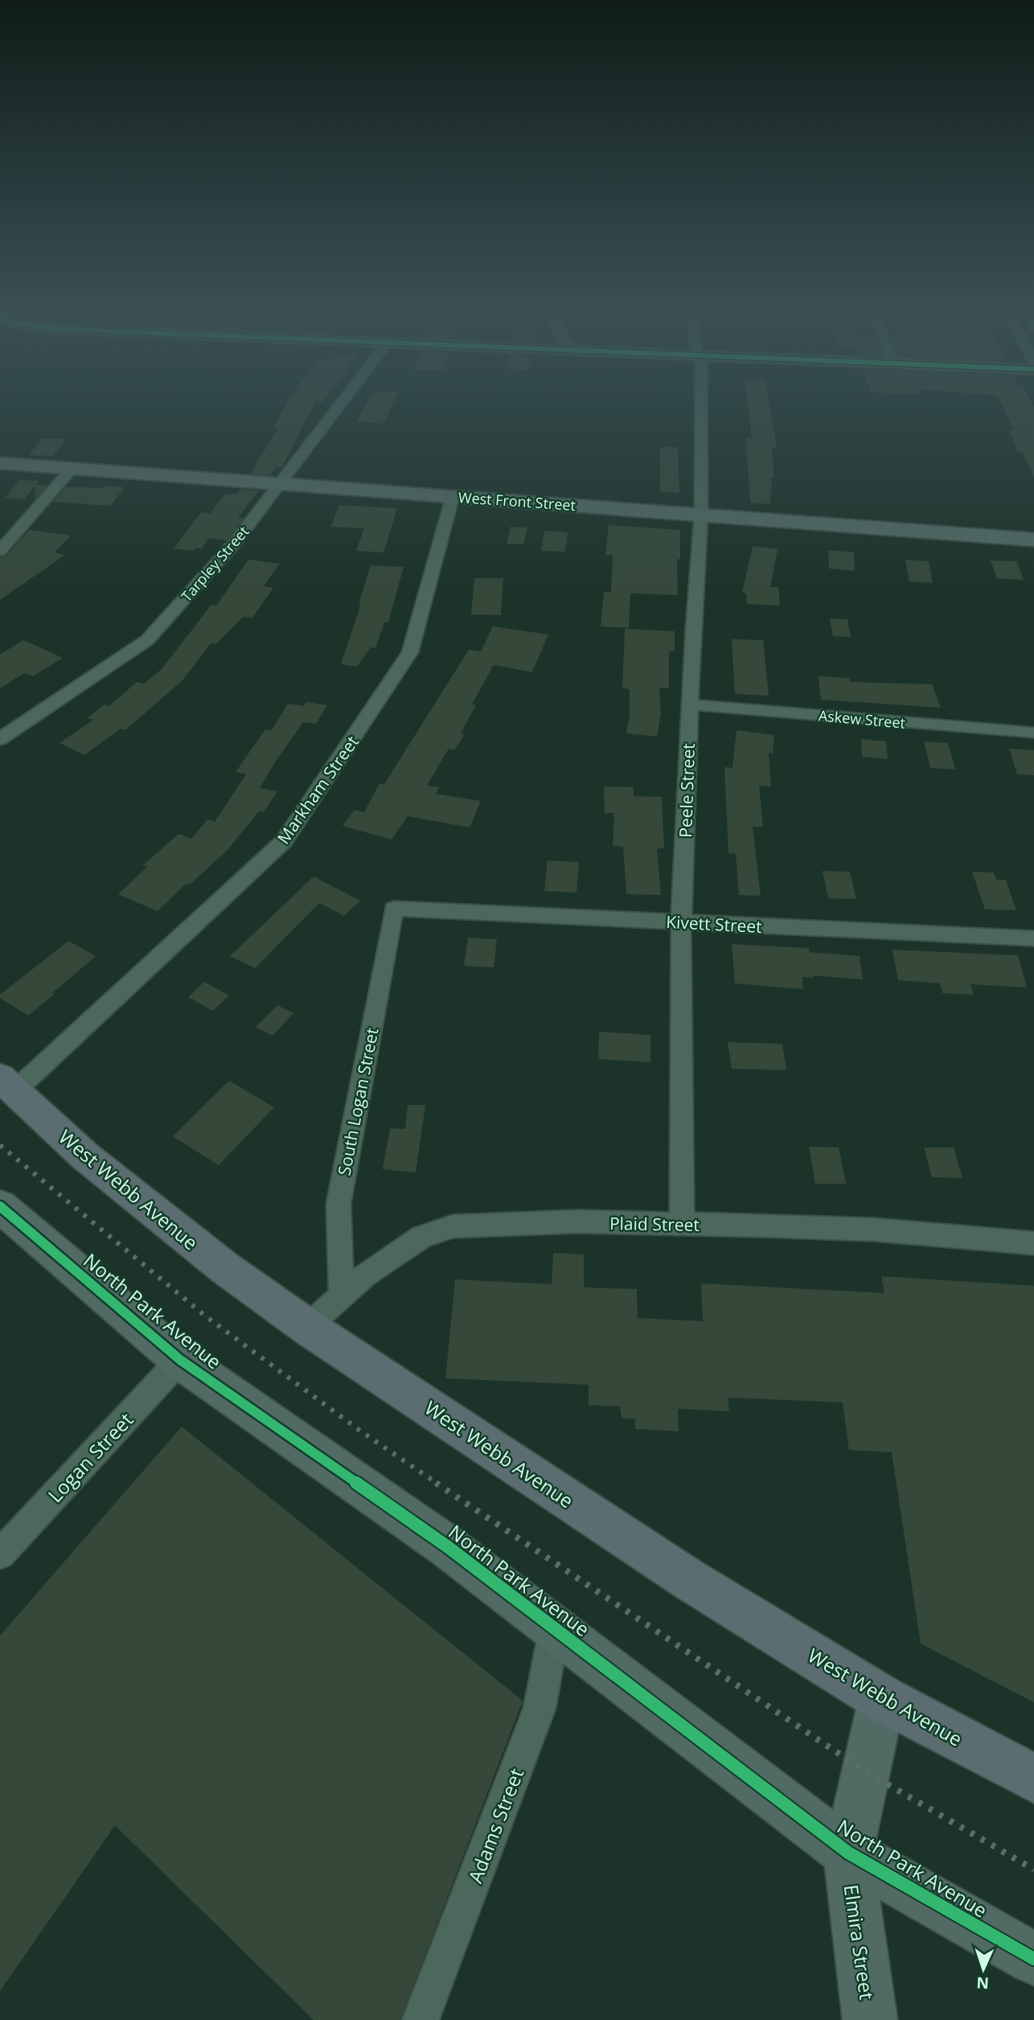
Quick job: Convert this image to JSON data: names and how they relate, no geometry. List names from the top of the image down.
{
  "streets": {
    "highway": ["West Webb Avenue"],
    "street": [
      "West Front Street",
      "Tarpley Street",
      "Askew Street",
      "Markham Street",
      "Peele Street",
      "Kivett Street",
      "South Logan Street",
      "Plaid Street",
      "North Park Avenue",
      "Logan Street",
      "Adams Street",
      "Elmira Street"
    ]
  },
  "crossings": [
    ["West Front Street", "Tarpley Street"],
    ["West Front Street", "Markham Street"],
    ["West Front Street", "Peele Street"],
    ["Askew Street", "Peele Street"],
    ["Markham Street", "West Webb Avenue"],
    ["Peele Street", "Kivett Street"],
    ["Peele Street", "Plaid Street"],
    ["Kivett Street", "South Logan Street"],
    ["South Logan Street", "Plaid Street"],
    ["West Webb Avenue", "Plaid Street"],
    ["West Webb Avenue", "Elmira Street"],
    ["North Park Avenue", "Logan Street"],
    ["North Park Avenue", "Adams Street"],
    ["North Park Avenue", "Elmira Street"]
  ],
  "north": "bottom"
}
